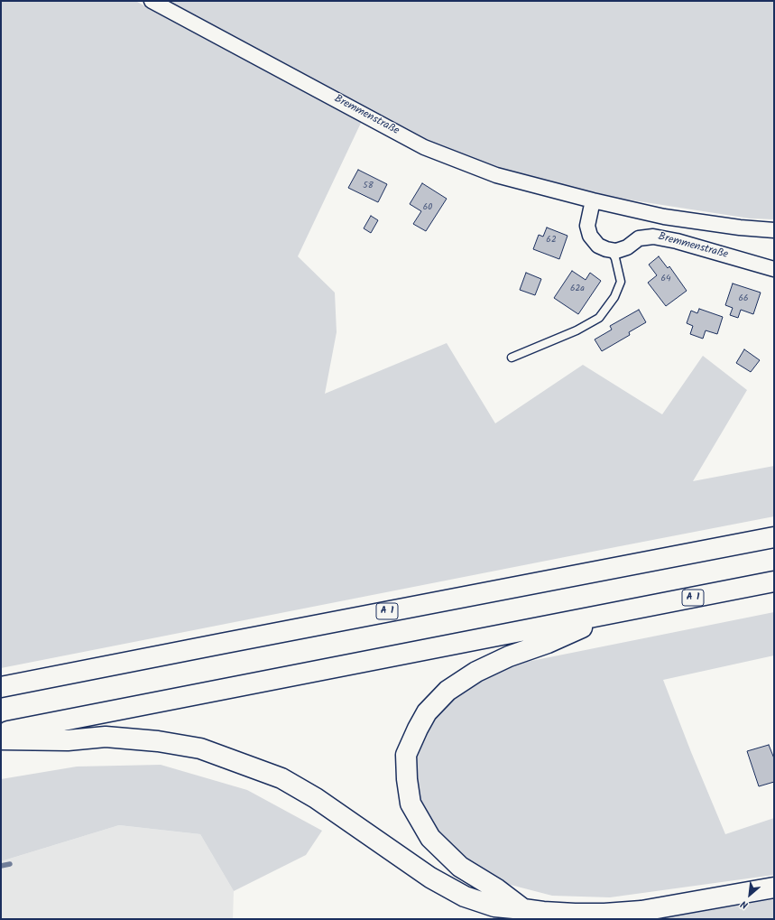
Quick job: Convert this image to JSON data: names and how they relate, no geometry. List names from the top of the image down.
{
  "streets": {
    "highway": ["A 1"],
    "street": ["Bremmenstraße"]
  },
  "house_numbers": [
    "58",
    "60",
    "62",
    "64",
    "62a",
    "66"
  ],
  "north": "bottom left"
}
